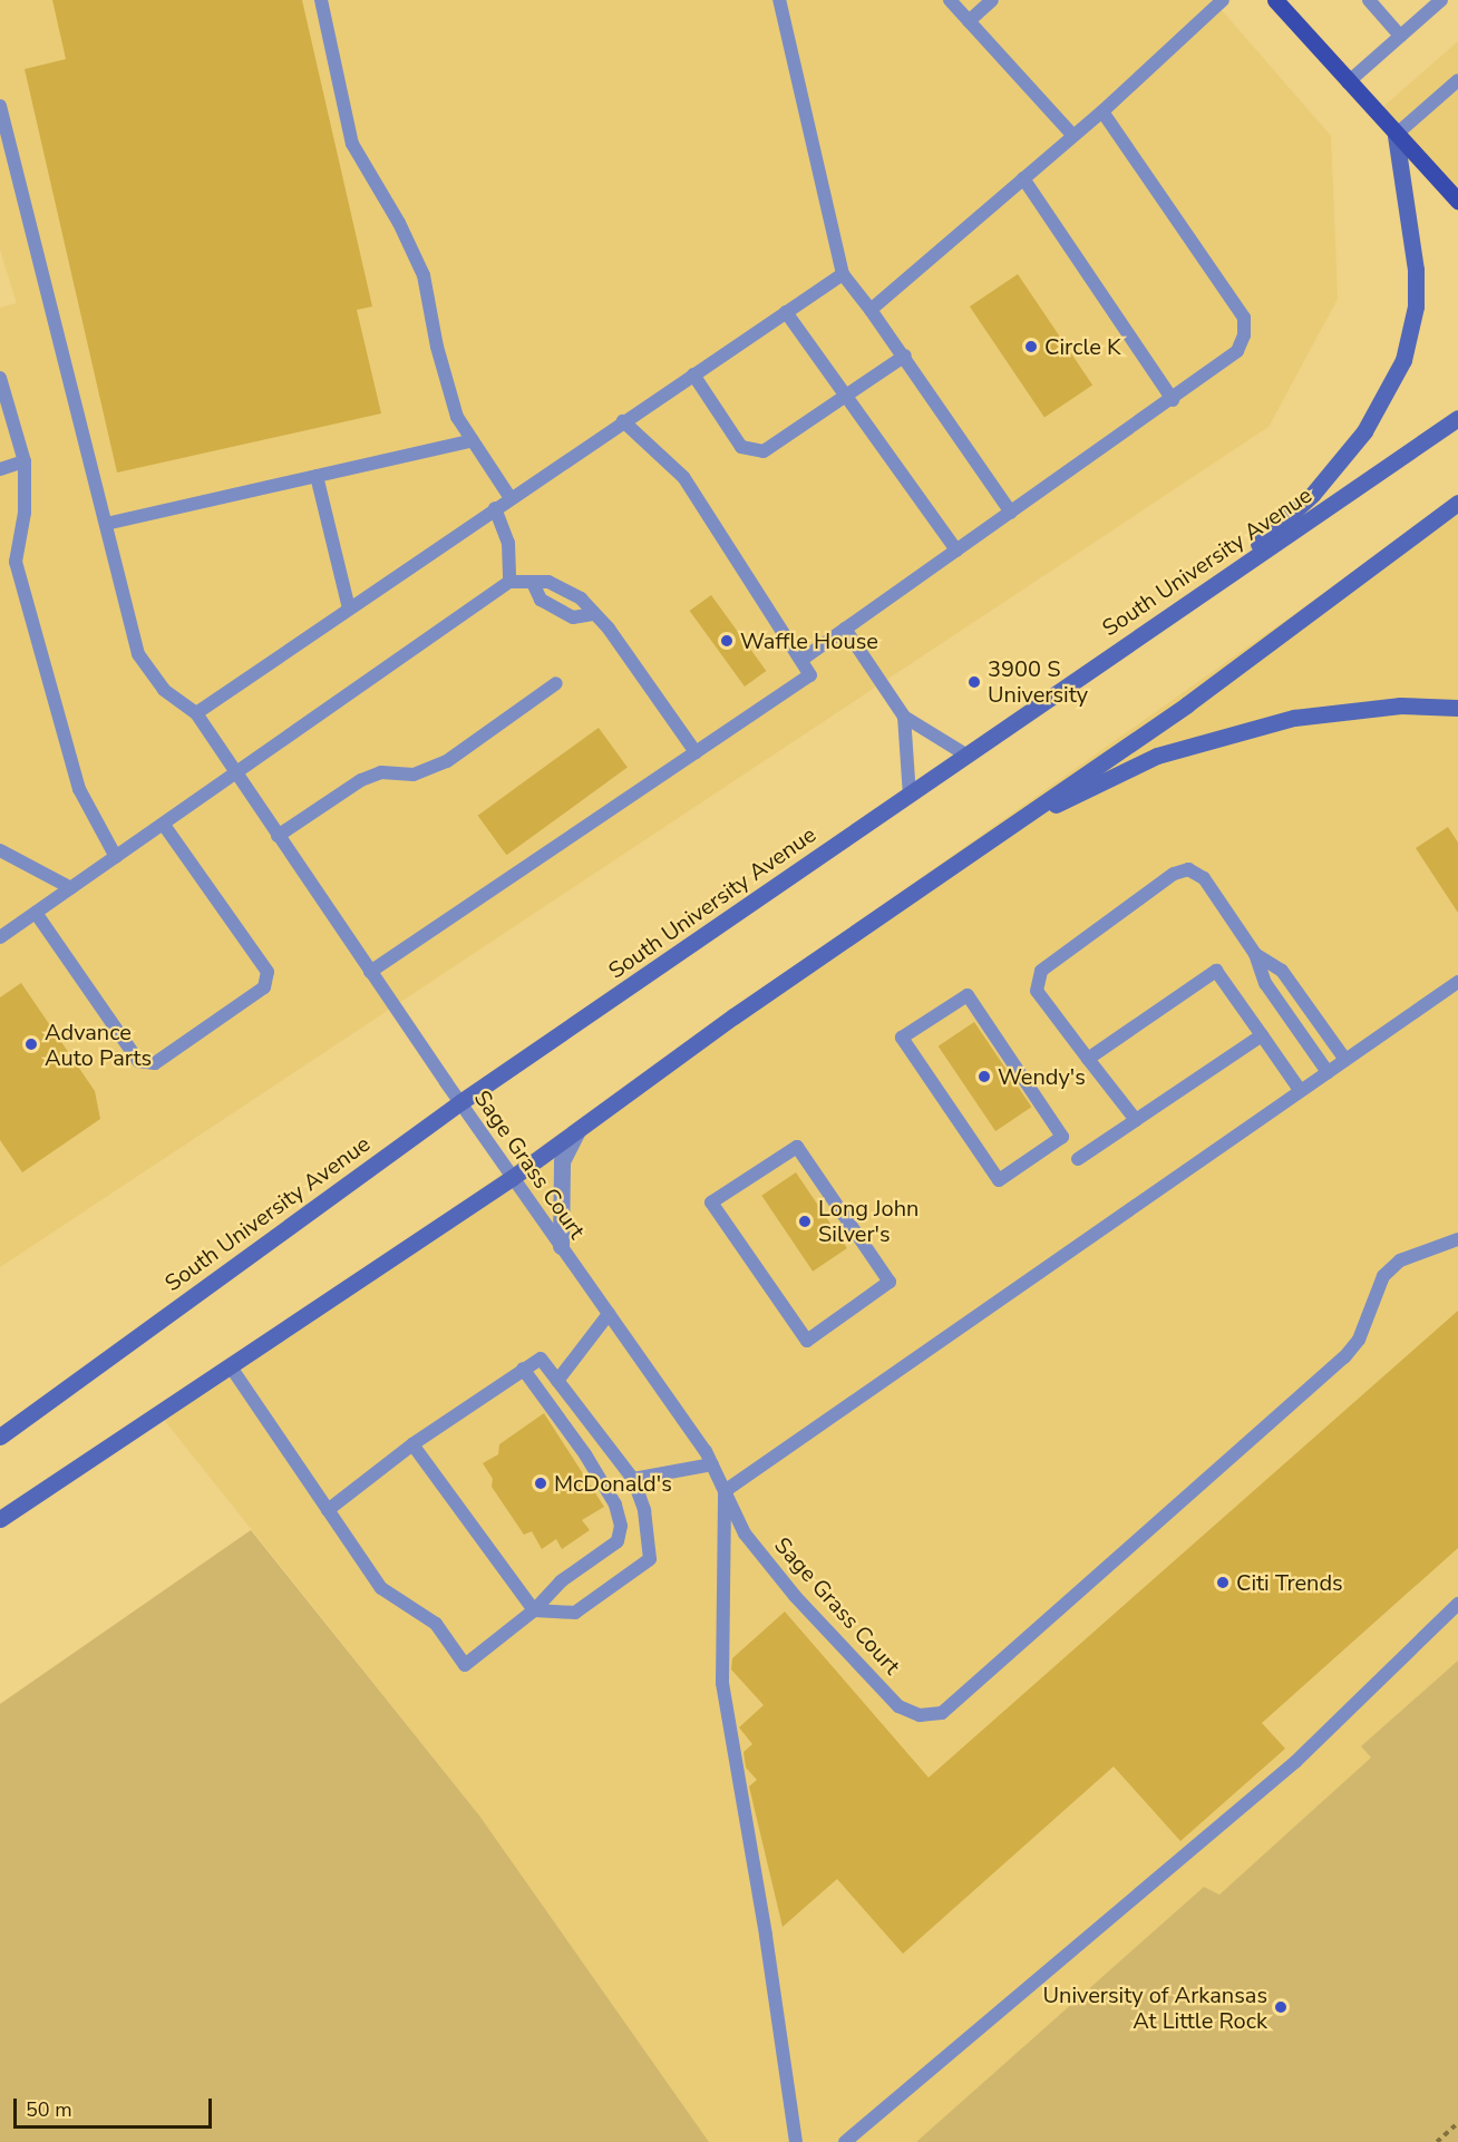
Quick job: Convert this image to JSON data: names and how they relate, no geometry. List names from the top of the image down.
{
  "streets": {
    "main road": ["South University Avenue"],
    "lane": ["Sage Grass Court"]
  },
  "crossings": [
    ["South University Avenue", "Sage Grass Court"]
  ],
  "places": [
    "Circle K",
    "Waffle House",
    "3900 S University",
    "Advance Auto Parts",
    "Wendy's",
    "Long John Silver's",
    "McDonald's",
    "Citi Trends",
    "University of Arkansas At Little Rock"
  ],
  "scale_bar": "50 m"
}
